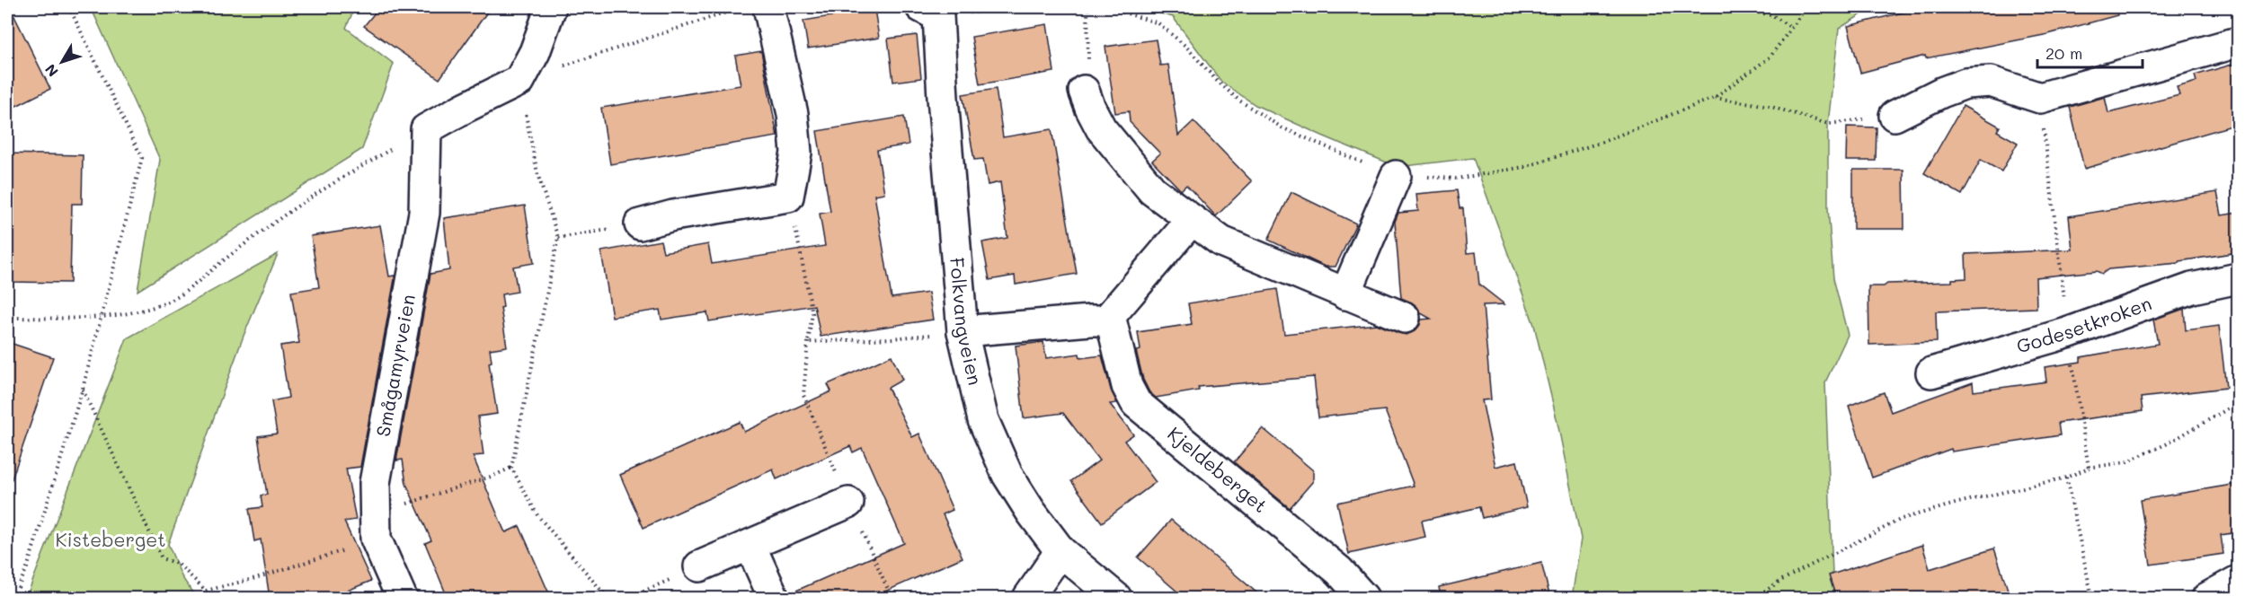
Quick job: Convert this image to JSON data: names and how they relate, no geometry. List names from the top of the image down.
{
  "streets": {
    "street": [
      "Folkvangveien",
      "Godesetkroken",
      "Smågamyrveien",
      "Kjeldeberget"
    ]
  },
  "parks": ["Kisteberget"],
  "scale_bar": "20 m",
  "north": "bottom left"
}
